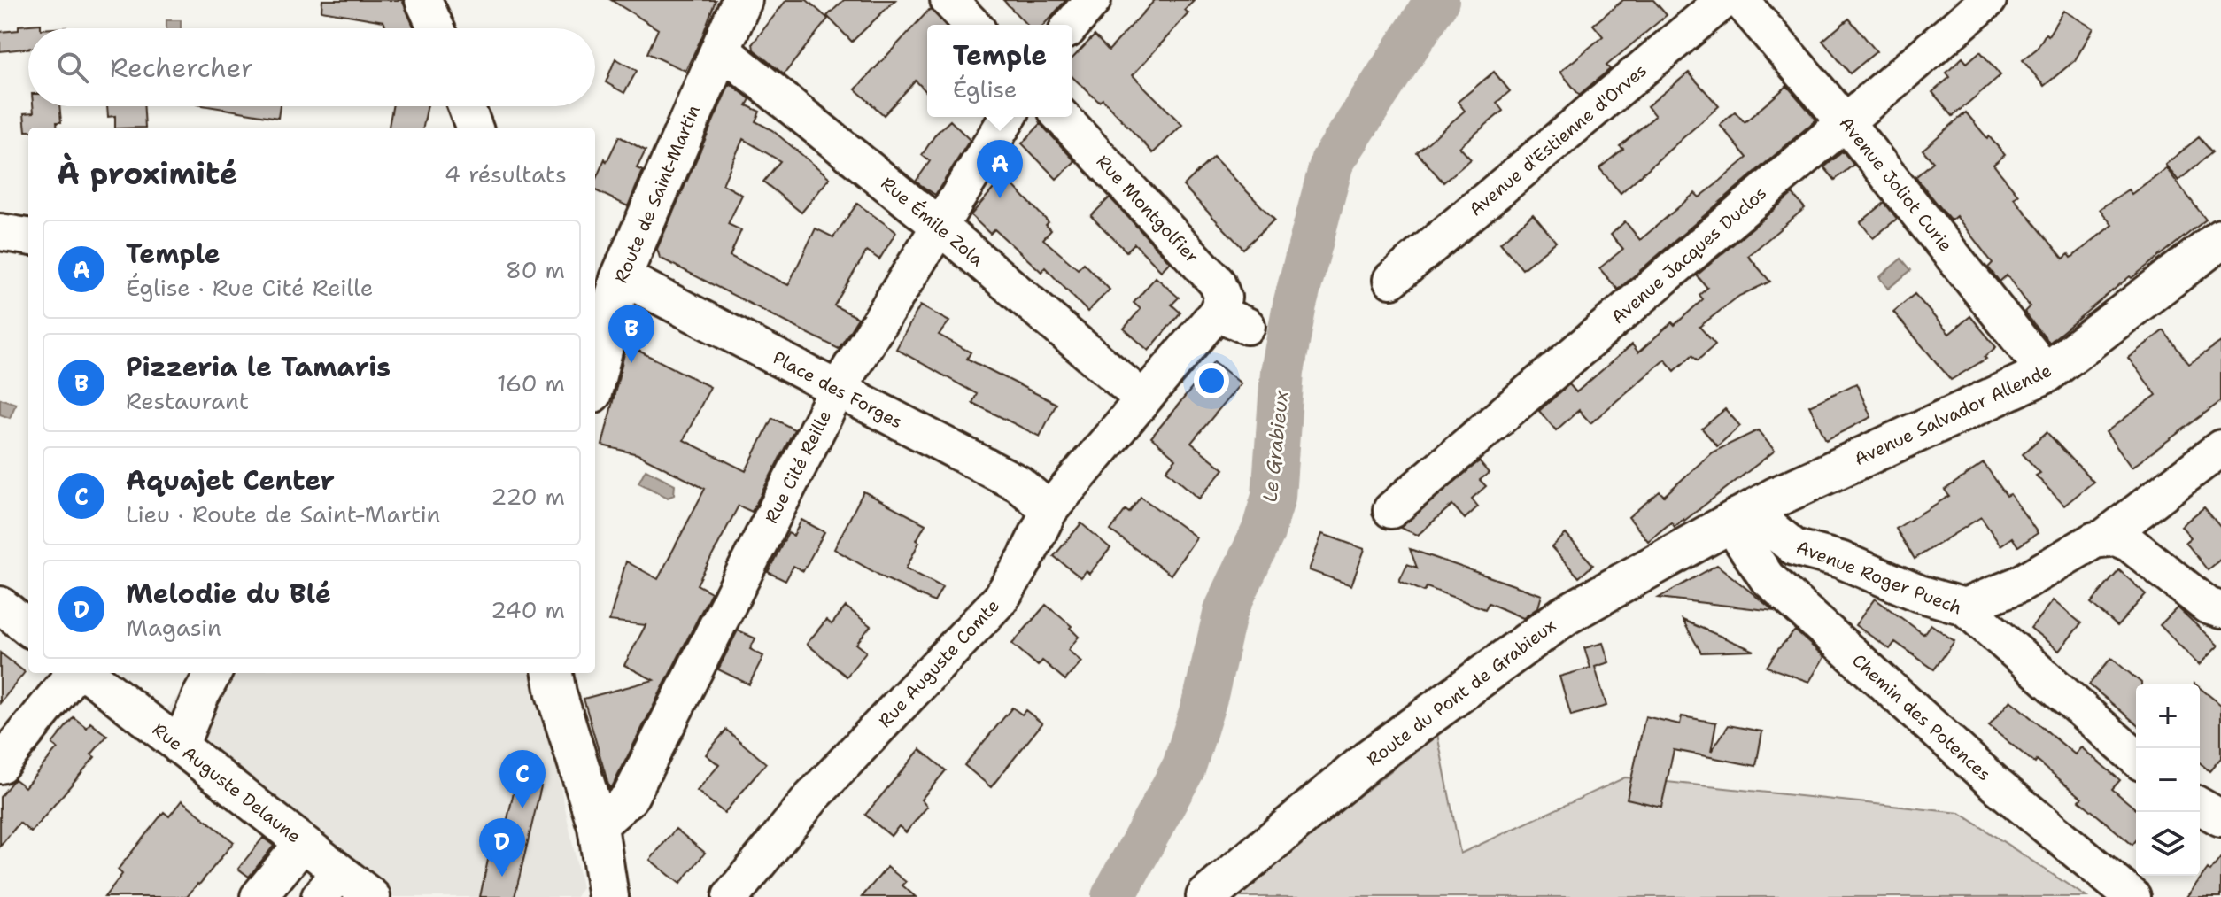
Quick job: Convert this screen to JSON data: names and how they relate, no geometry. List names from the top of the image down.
{
  "streets": {
    "main road": ["Route de Saint-Martin", "Avenue Salvador Allende", "Route du Pont de Grabieux"],
    "street": [
      "Avenue d'Estienne d'Orves",
      "Avenue Joliot Curie",
      "Rue Montgolfier",
      "Rue Émile Zola",
      "Avenue Jacques Duclos",
      "Place des Forges",
      "Rue Cité Reille",
      "Avenue Roger Puech",
      "Rue Auguste Comte",
      "Chemin des Potences",
      "Rue Auguste Delaune"
    ]
  },
  "crossings": [
    ["Avenue Joliot Curie", "Avenue Jacques Duclos"],
    ["Avenue Joliot Curie", "Avenue Salvador Allende"],
    ["Route de Saint-Martin", "Rue Émile Zola"],
    ["Route de Saint-Martin", "Place des Forges"],
    ["Rue Montgolfier", "Rue Auguste Comte"],
    ["Rue Émile Zola", "Rue Cité Reille"],
    ["Rue Émile Zola", "Rue Auguste Comte"],
    ["Place des Forges", "Rue Cité Reille"],
    ["Place des Forges", "Rue Auguste Comte"],
    ["Avenue Salvador Allende", "Avenue Roger Puech"],
    ["Avenue Salvador Allende", "Route du Pont de Grabieux"],
    ["Avenue Salvador Allende", "Chemin des Potences"],
    ["Avenue Roger Puech", "Route du Pont de Grabieux"],
    ["Avenue Roger Puech", "Chemin des Potences"],
    ["Route du Pont de Grabieux", "Chemin des Potences"]
  ],
  "water": ["Le Grabieux"],
  "page": {
    "popup": ["Temple", "Église"],
    "search": "Rechercher",
    "heading": ["À proximité", "4 résultats"],
    "pins": [
      "A",
      "B",
      "C",
      "D"
    ],
    "list": [
      {
        "mark": "A",
        "name": "Temple",
        "note": "Église · Rue Cité Reille",
        "value": "80 m"
      },
      {
        "mark": "B",
        "name": "Pizzeria le Tamaris",
        "note": "Restaurant",
        "value": "160 m"
      },
      {
        "mark": "C",
        "name": "Aquajet Center",
        "note": "Lieu · Route de Saint-Martin",
        "value": "220 m"
      },
      {
        "mark": "D",
        "name": "Melodie du Blé",
        "note": "Magasin",
        "value": "240 m"
      }
    ],
    "map_buttons": ["+", "−"]
  }
}
